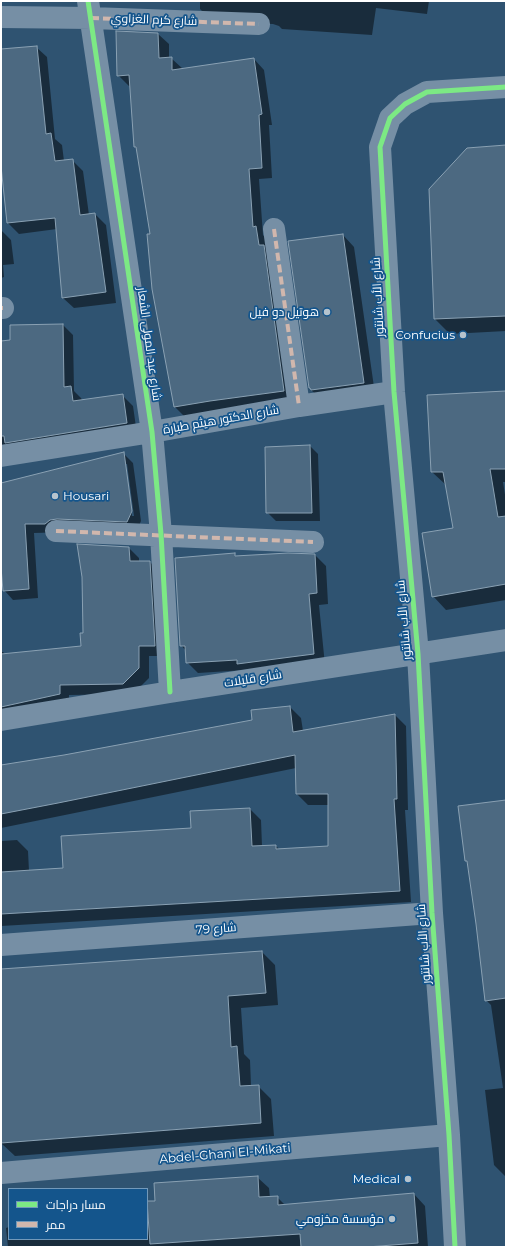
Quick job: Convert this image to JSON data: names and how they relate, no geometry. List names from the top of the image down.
{
  "streets": {
    "street": [
      "شارع كرم الغزاوي",
      "شارع الأب شانتور",
      "شارع عبد المولى الشعار",
      "شارع الدكتور هيثم طبارة",
      "شارع قليلات",
      "شارع 79",
      "Abdel-Ghani El-Mikati"
    ]
  },
  "crossings": [
    ["شارع كرم الغزاوي", "شارع عبد المولى الشعار"],
    ["شارع الأب شانتور", "شارع الدكتور هيثم طبارة"],
    ["شارع الأب شانتور", "شارع قليلات"],
    ["شارع الأب شانتور", "شارع 79"],
    ["شارع الأب شانتور", "Abdel-Ghani El-Mikati"],
    ["شارع عبد المولى الشعار", "شارع الدكتور هيثم طبارة"],
    ["شارع عبد المولى الشعار", "شارع قليلات"]
  ],
  "places": [
    "هوتيل دو فيل",
    "Confucius",
    "Housari",
    "Medical",
    "مؤسسة مخزومي"
  ],
  "legend": ["مسار دراجات", "ممر"]
}
